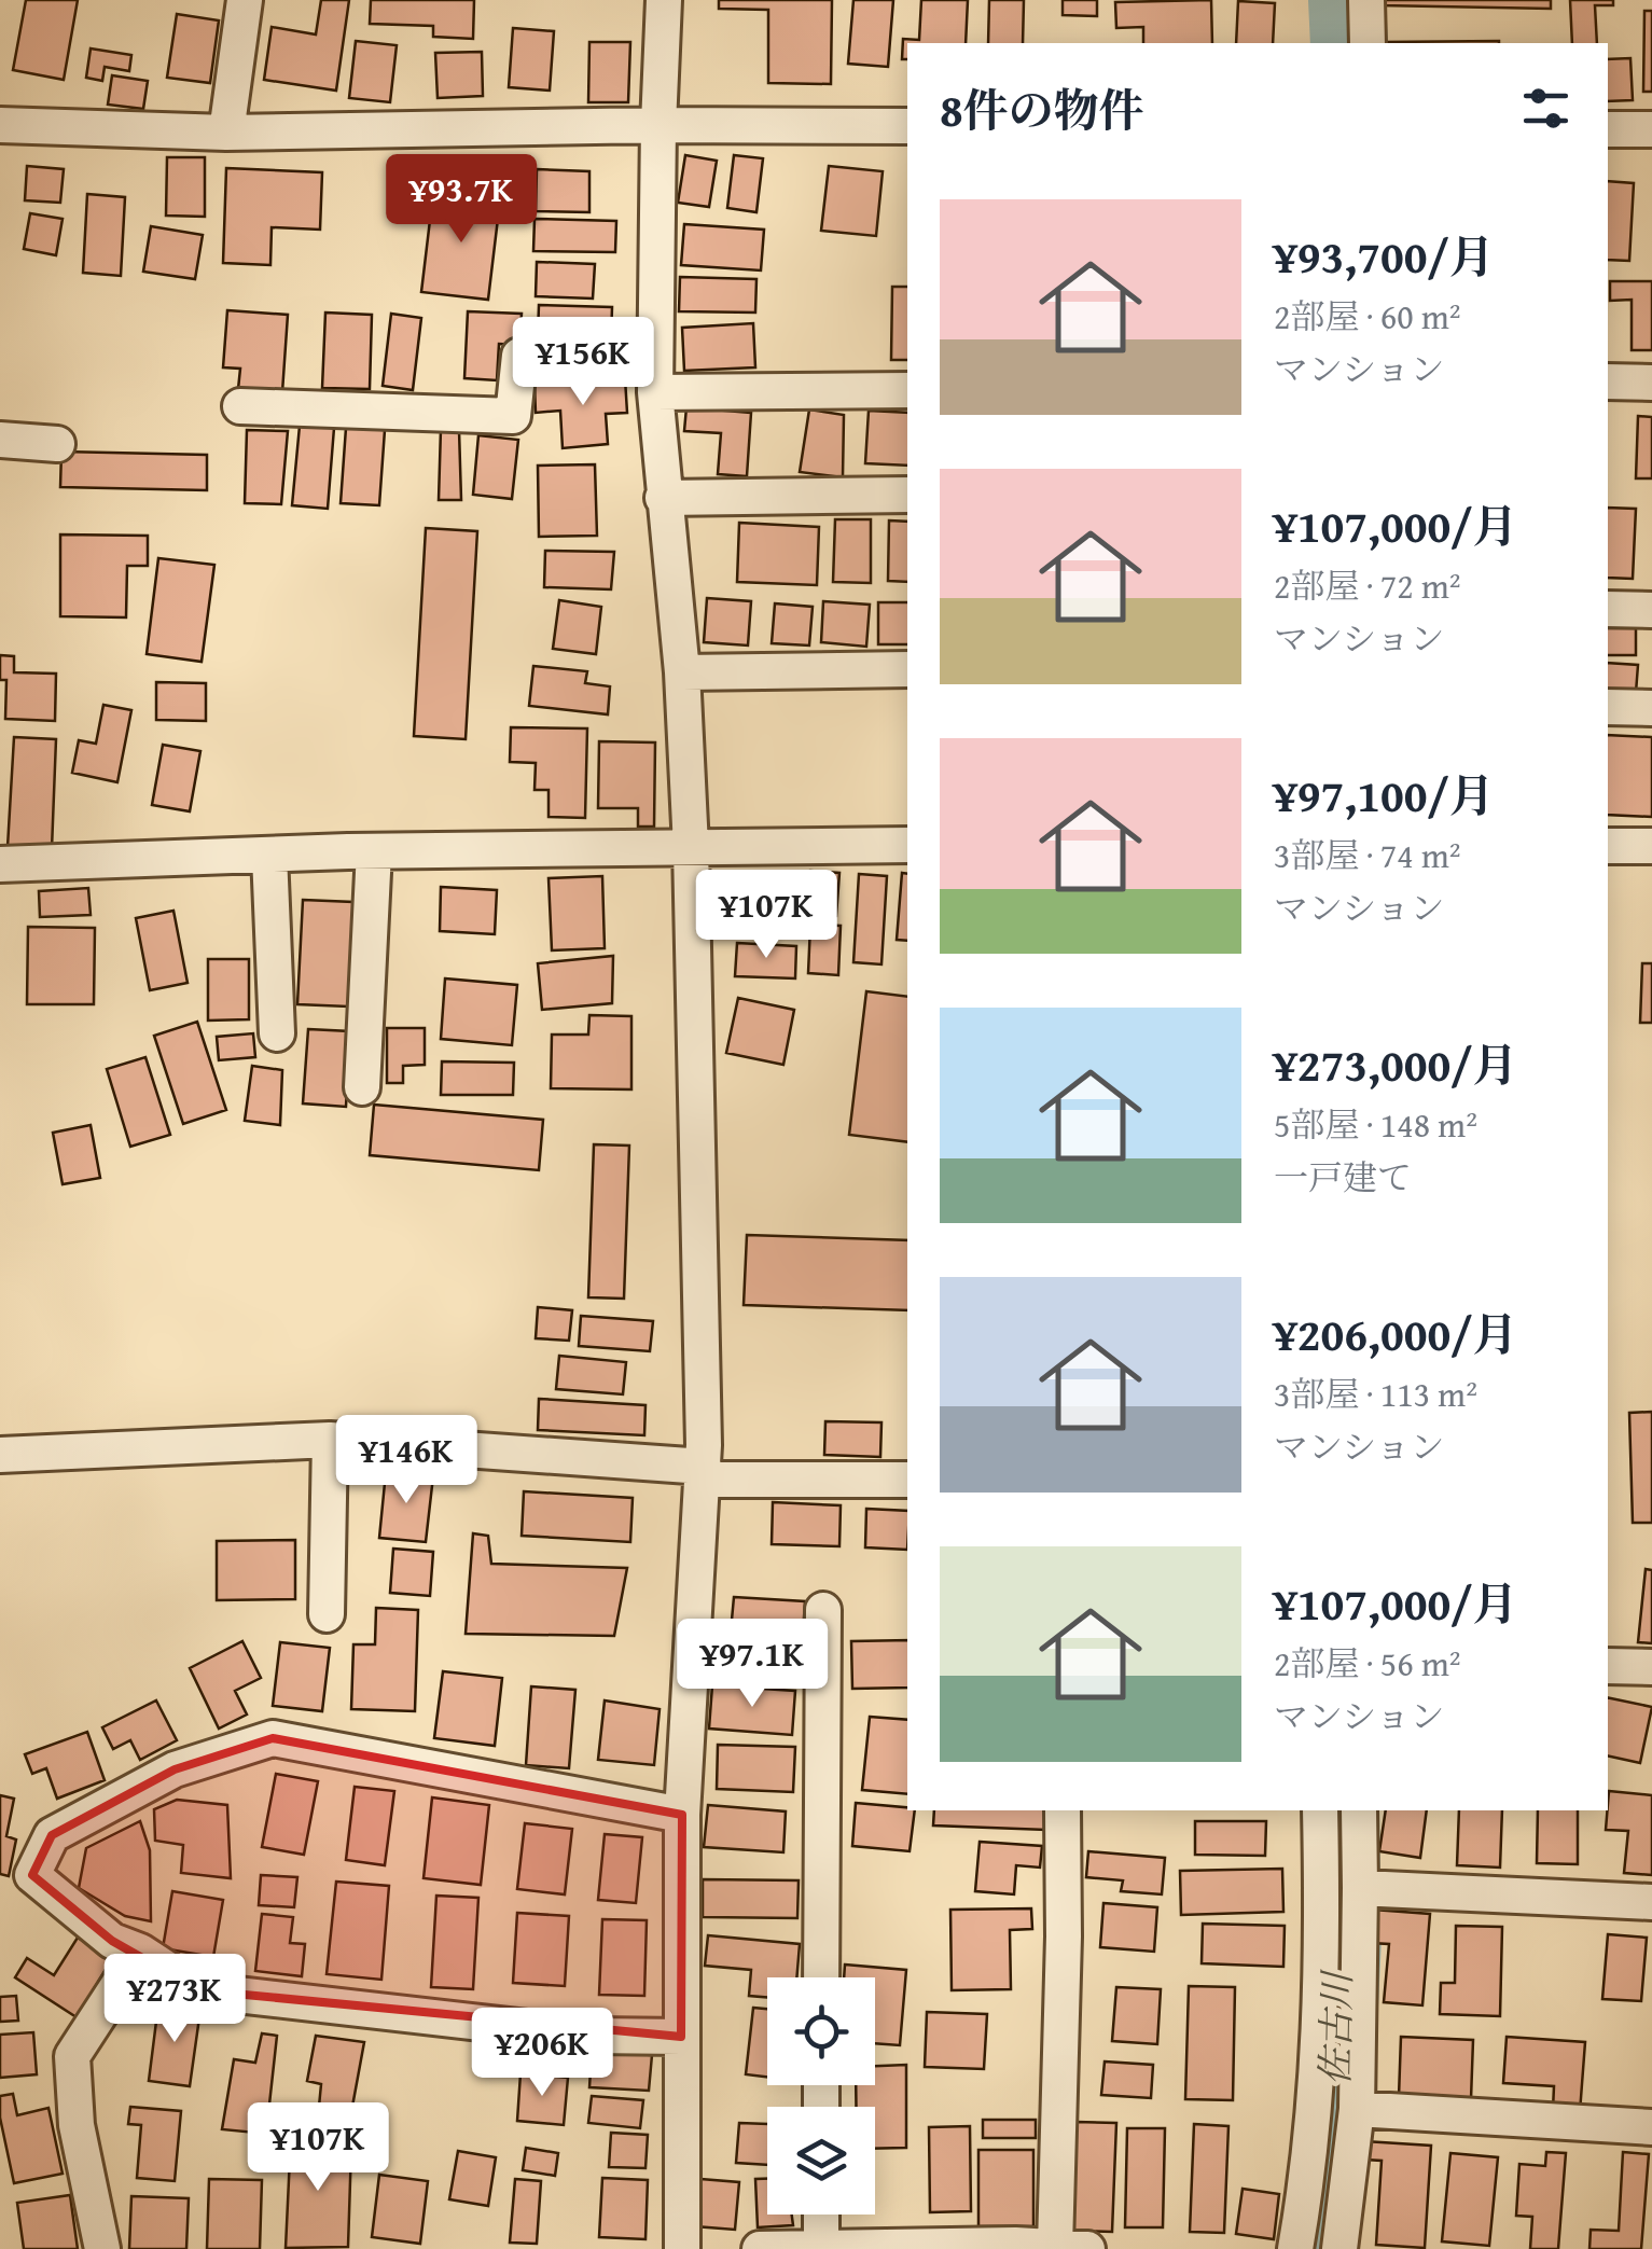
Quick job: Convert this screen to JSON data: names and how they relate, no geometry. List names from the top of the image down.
{
  "water": ["佐古川"],
  "page": {
    "heading": "8件の物件",
    "price": [
      "¥93.7K",
      "¥156K",
      "¥107K",
      "¥146K",
      "¥97.1K",
      "¥273K",
      "¥206K",
      "¥107K"
    ],
    "list": [
      {
        "name": "¥93,700/月",
        "note": "2部屋 · 60 m² · マンション"
      },
      {
        "name": "¥107,000/月",
        "note": "2部屋 · 72 m² · マンション"
      },
      {
        "name": "¥97,100/月",
        "note": "3部屋 · 74 m² · マンション"
      },
      {
        "name": "¥273,000/月",
        "note": "5部屋 · 148 m² · 一戸建て"
      },
      {
        "name": "¥206,000/月",
        "note": "3部屋 · 113 m² · マンション"
      },
      {
        "name": "¥107,000/月",
        "note": "2部屋 · 56 m² · マンション"
      }
    ]
  }
}
